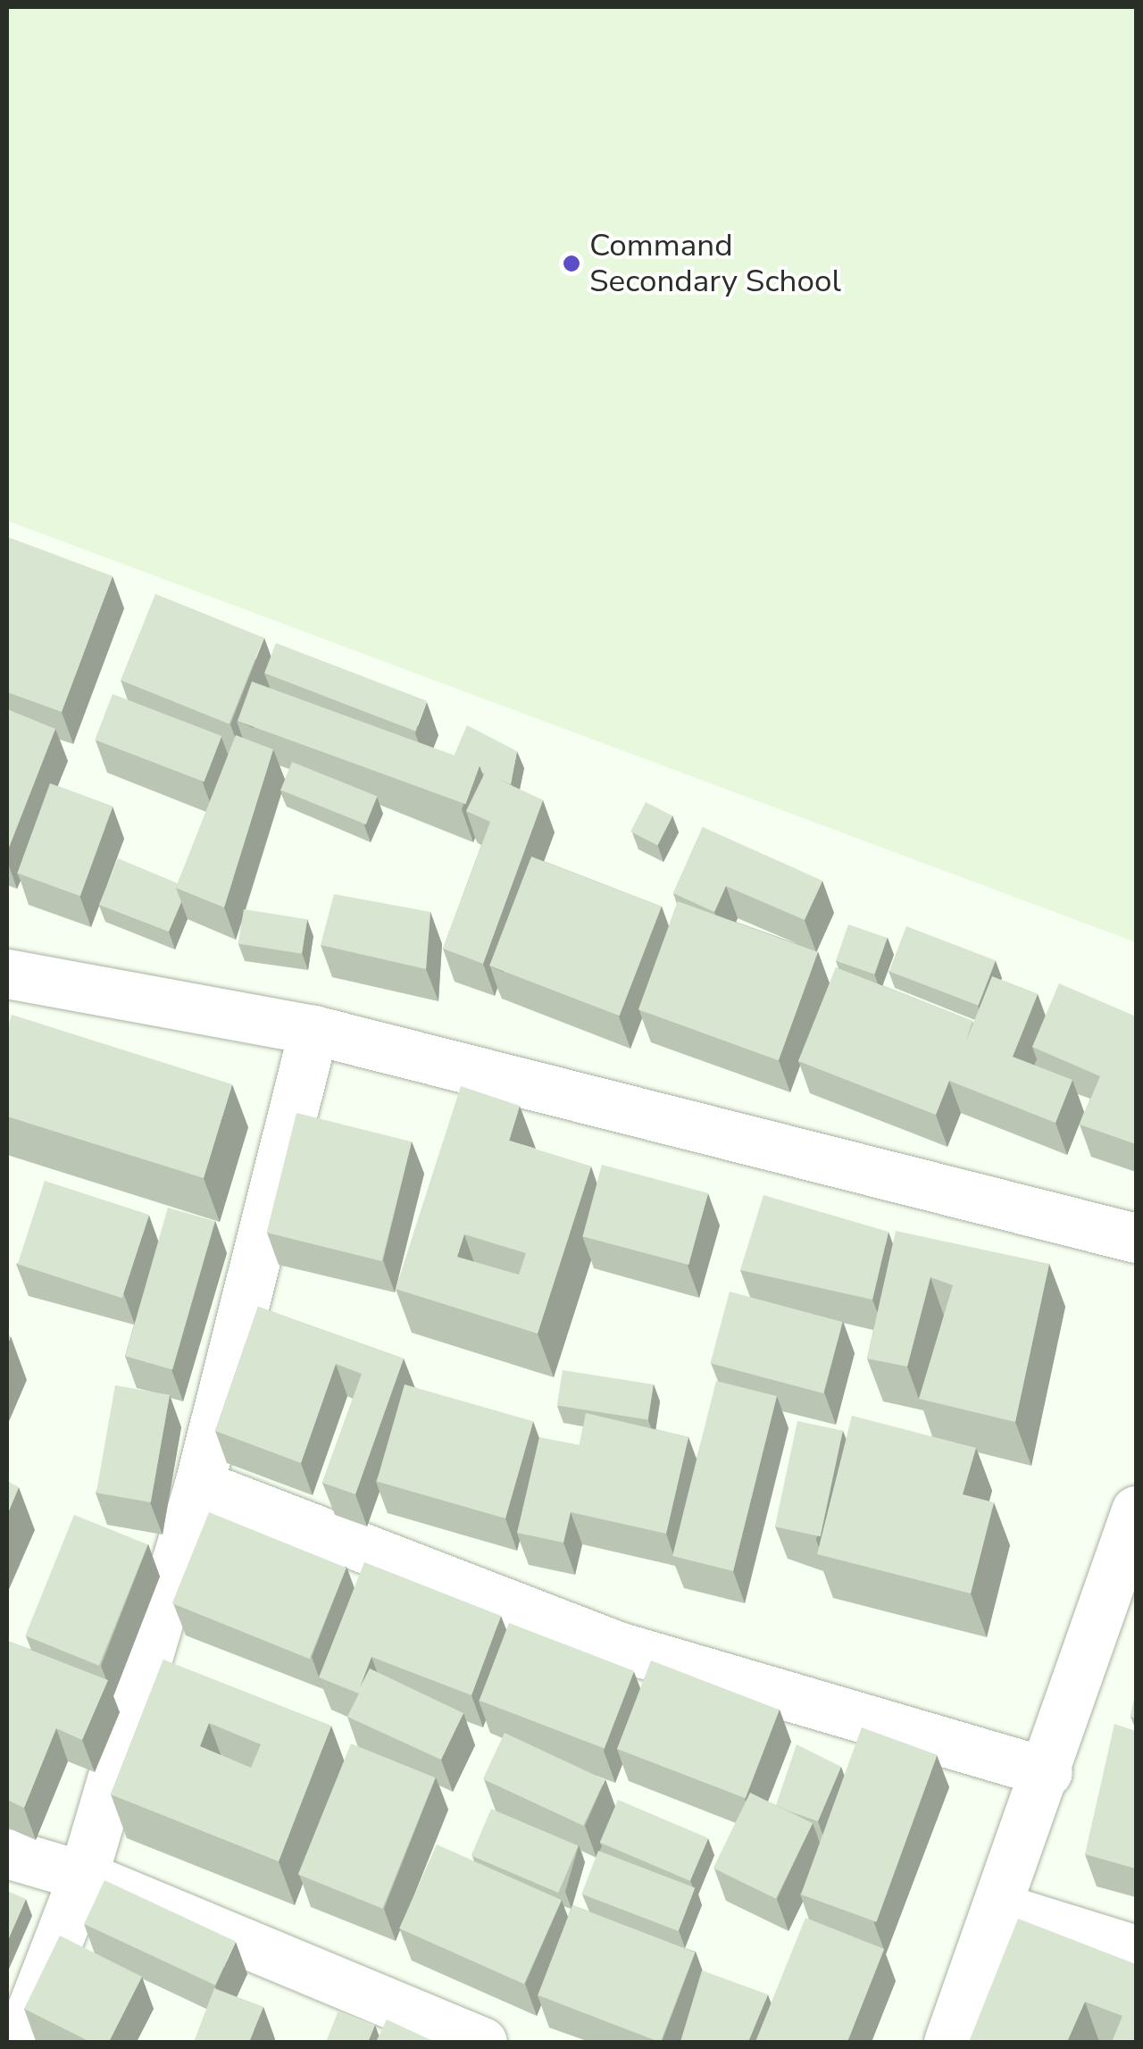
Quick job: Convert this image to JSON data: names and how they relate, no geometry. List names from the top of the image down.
{
  "places": ["Command Secondary School"]
}
